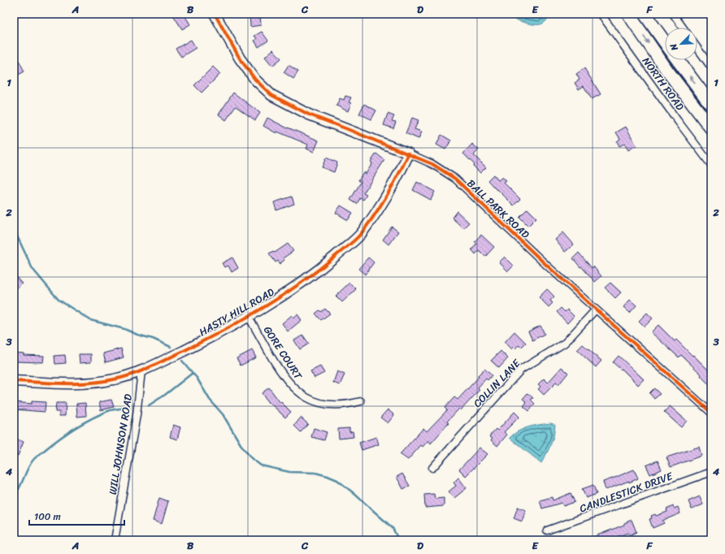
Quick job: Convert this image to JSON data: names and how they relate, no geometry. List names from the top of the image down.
{
  "streets": {
    "street": [
      "NORTH ROAD",
      "BALL PARK ROAD",
      "HASTY HILL ROAD",
      "GORE COURT",
      "COLLIN LANE",
      "WILL JOHNSON ROAD",
      "CANDLESTICK DRIVE"
    ]
  },
  "crossings": [
    ["BALL PARK ROAD", "HASTY HILL ROAD"],
    ["BALL PARK ROAD", "COLLIN LANE"],
    ["HASTY HILL ROAD", "GORE COURT"],
    ["HASTY HILL ROAD", "WILL JOHNSON ROAD"]
  ],
  "scale_bar": "100 m",
  "north": "bottom left",
  "grid": {
    "columns": [
      "A",
      "B",
      "C",
      "D",
      "E",
      "F"
    ],
    "rows": [
      "1",
      "2",
      "3",
      "4"
    ]
  }
}
